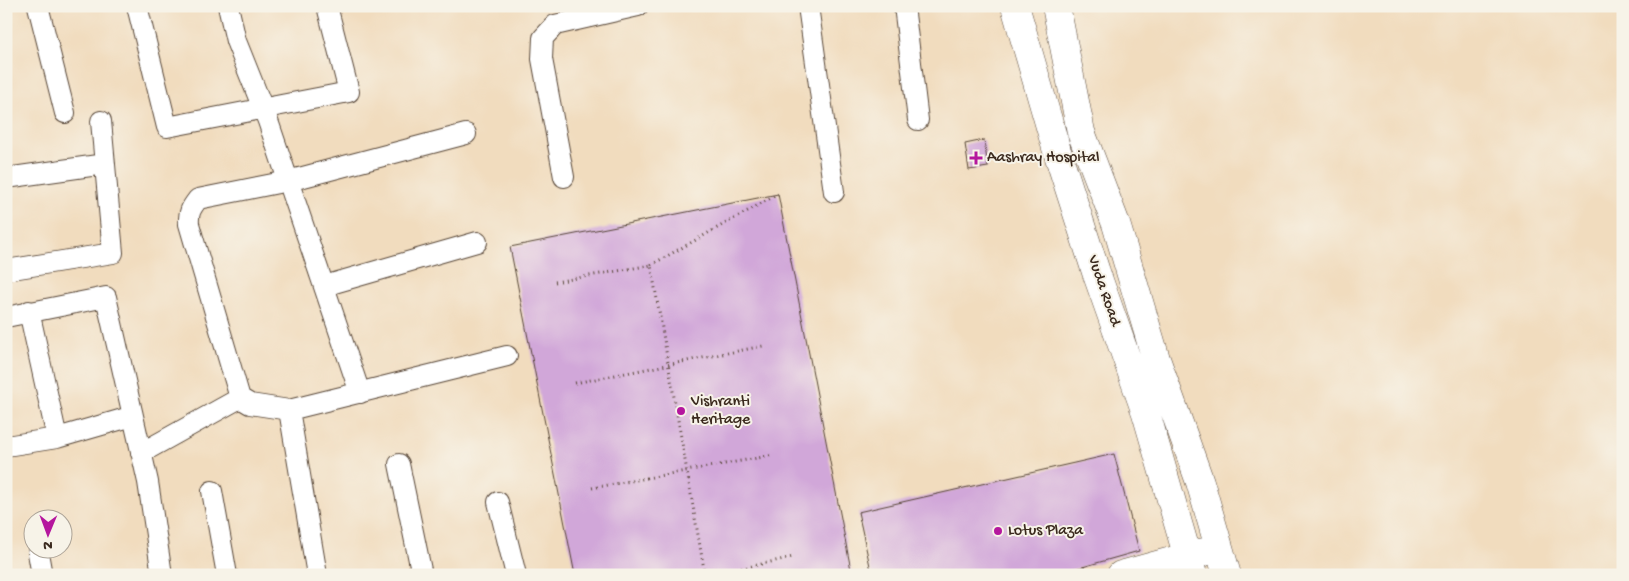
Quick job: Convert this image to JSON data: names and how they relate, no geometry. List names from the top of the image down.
{
  "streets": {
    "street": ["Vuda Road"]
  },
  "places": {
    "health": ["Aashray Hospital"],
    "other": ["Vishranti Heritage", "Lotus Plaza"]
  },
  "north": "bottom"
}
